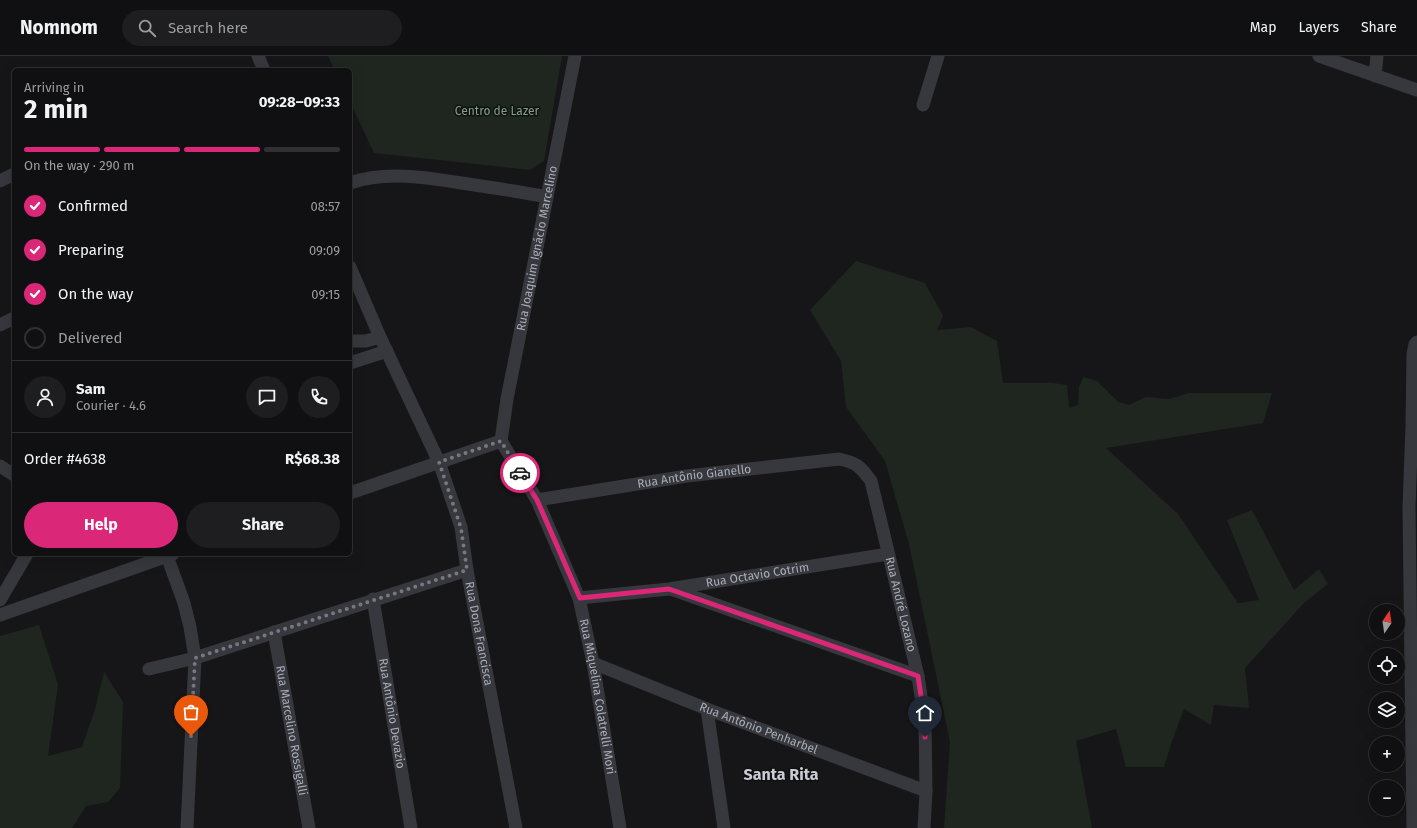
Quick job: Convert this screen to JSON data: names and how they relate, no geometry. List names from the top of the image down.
{
  "streets": {
    "street": [
      "Rua Joaquim Ignácio Marcelino",
      "Rua Antônio Gianello",
      "Rua Octavio Cotrim",
      "Rua André Lozano",
      "Rua Dona Francisca",
      "Rua Miquelina Colatrelli Mori",
      "Rua Antônio Devazio",
      "Rua Antônio Penharbel",
      "Rua Marcelino Rossigalli"
    ]
  },
  "crossings": [
    ["Rua Joaquim Ignácio Marcelino", "Rua Miquelina Colatrelli Mori"],
    ["Rua Antônio Gianello", "Rua André Lozano"],
    ["Rua Antônio Gianello", "Rua Miquelina Colatrelli Mori"],
    ["Rua Octavio Cotrim", "Rua André Lozano"],
    ["Rua Octavio Cotrim", "Rua Miquelina Colatrelli Mori"],
    ["Rua André Lozano", "Rua Antônio Penharbel"],
    ["Rua Miquelina Colatrelli Mori", "Rua Antônio Penharbel"]
  ],
  "districts": ["Santa Rita"],
  "parks": ["Centro de Lazer"],
  "north": "top",
  "page": {
    "header": "Nomnom",
    "search": "Search here",
    "nav": ["Map", "Layers", "Share"],
    "heading": ["2 min", "Arriving in", "09:28–09:33"],
    "panel": [
      "Sam",
      "Courier · 4.6",
      "Order #4638",
      "R$68.38"
    ],
    "bar": "On the way · 290 m",
    "list": [
      ["Confirmed", "08:57"],
      ["Preparing", "09:09"],
      ["On the way", "09:15"],
      "Delivered"
    ],
    "buttons": ["Help", "Share"],
    "map_buttons": ["+", "−"]
  }
}
